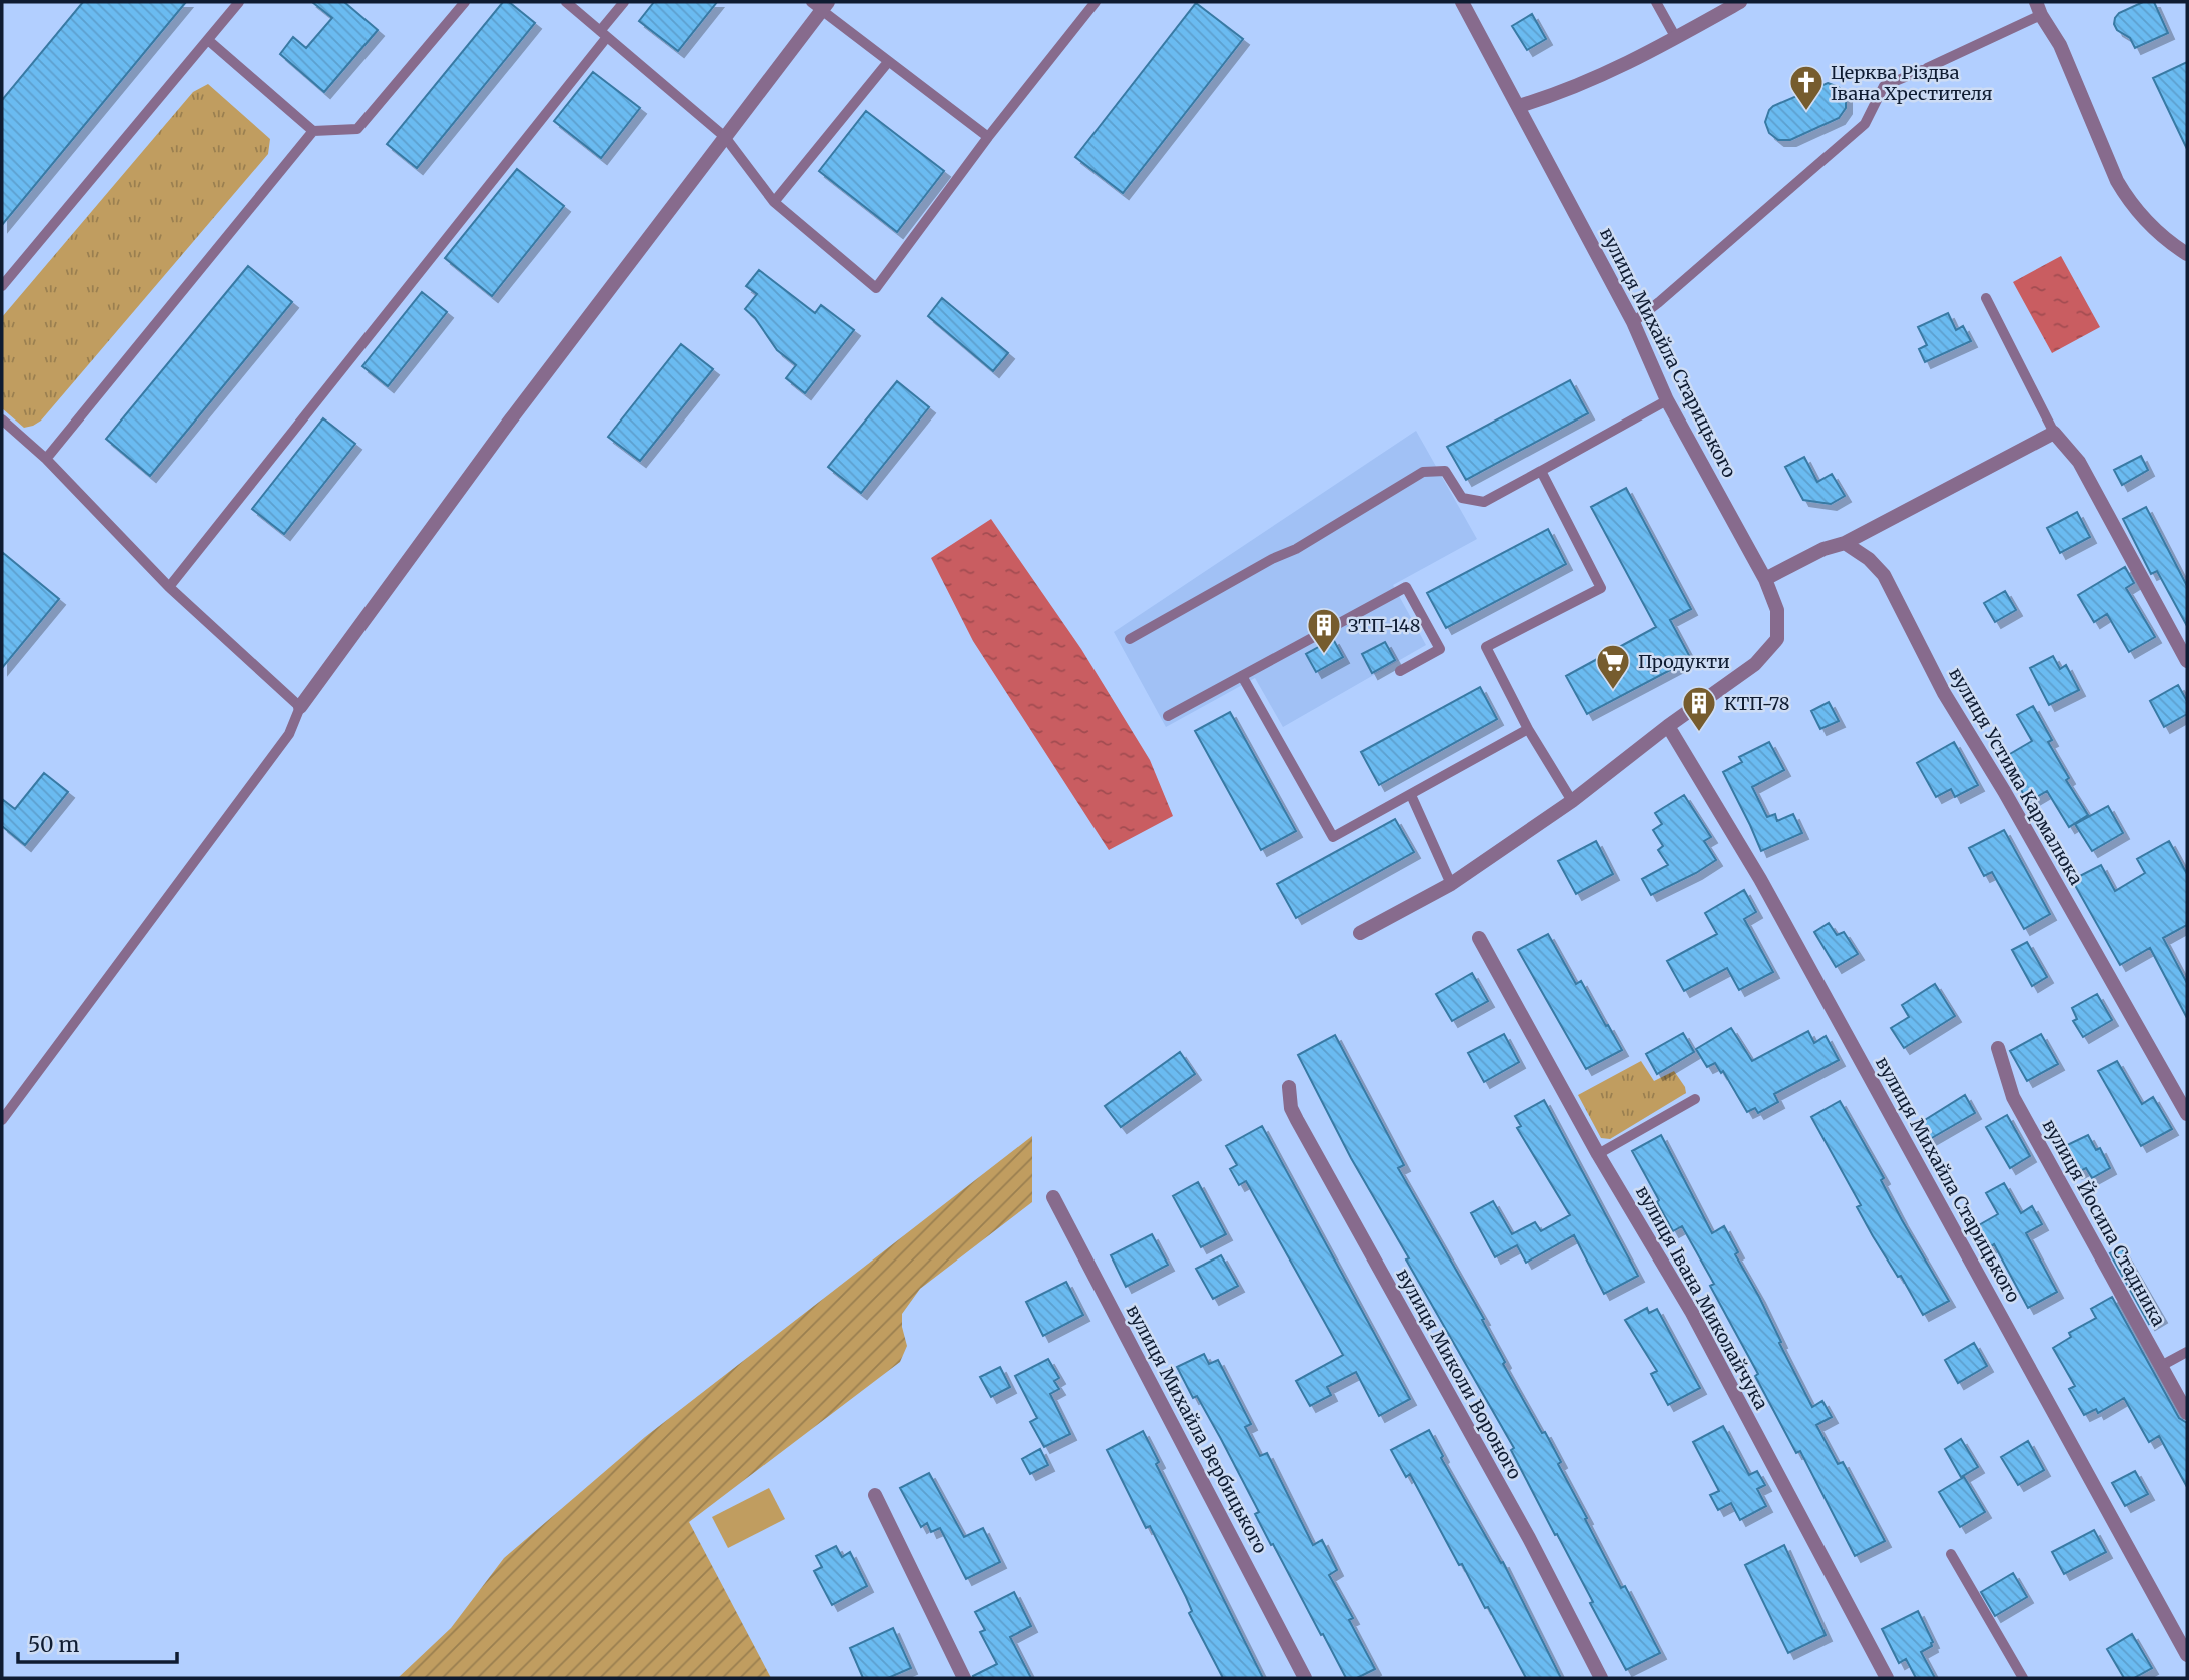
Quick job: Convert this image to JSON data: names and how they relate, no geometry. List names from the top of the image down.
{
  "streets": {
    "street": [
      "вулиця Михайла Старицького",
      "вулиця Устима Кармалюка",
      "вулиця Йосипа Стадника",
      "вулиця Івана Миколайчука",
      "вулиця Миколи Вороного",
      "вулиця Михайла Вербицького"
    ]
  },
  "places": {
    "church": ["Церква Різдва Івана Хрестителя"],
    "building": ["ЗТП-148", "КТП-78"],
    "supermarket": ["Продукти"]
  },
  "scale_bar": "50 m"
}
